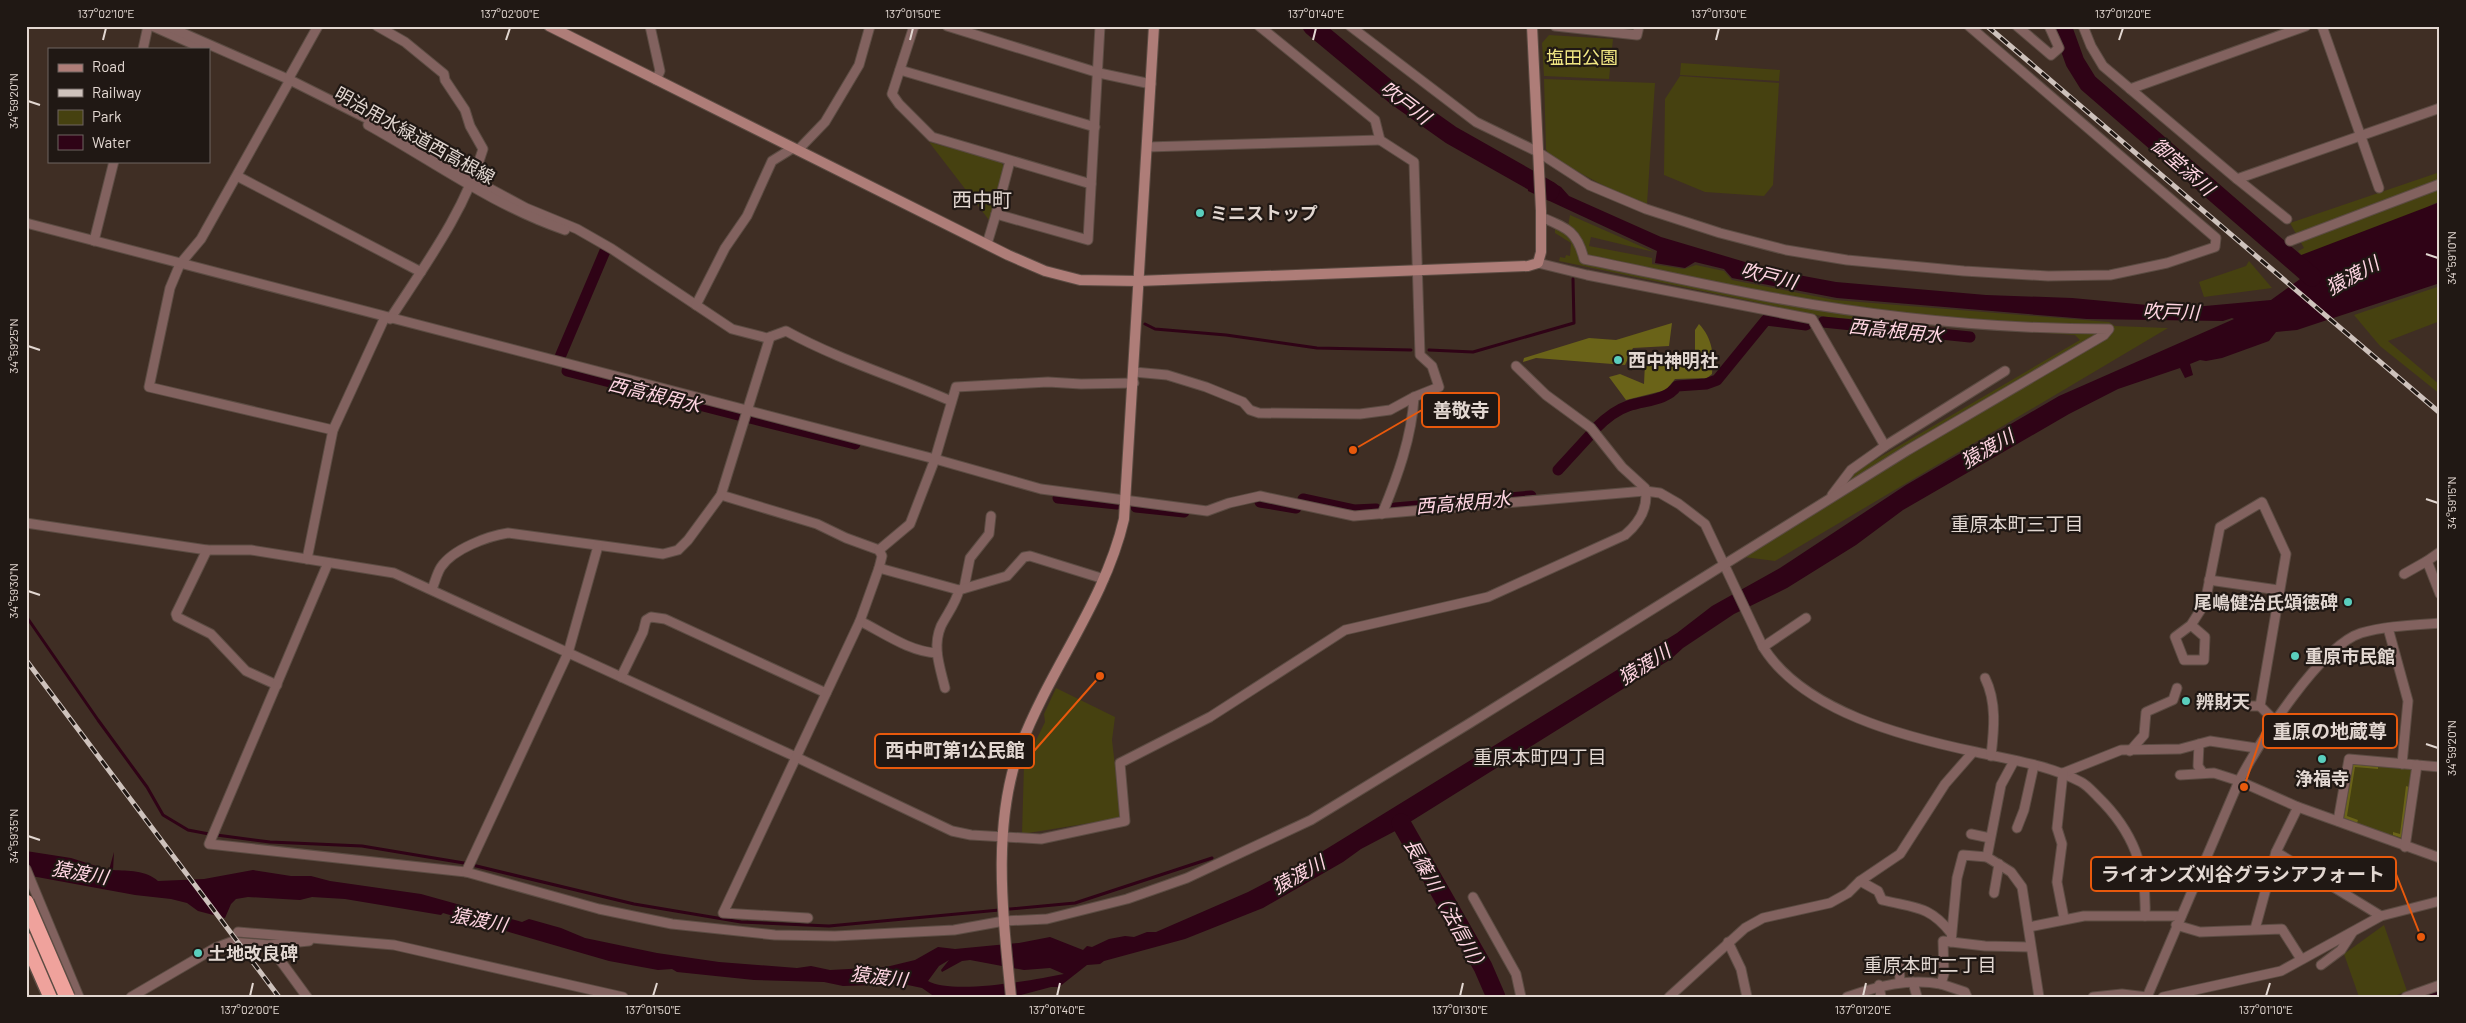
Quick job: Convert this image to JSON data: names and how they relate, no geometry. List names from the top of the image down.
{
  "streets": {
    "street": ["明治用水緑道西高根線"]
  },
  "districts": [
    "西中町",
    "重原本町三丁目",
    "重原本町四丁目",
    "重原本町二丁目"
  ],
  "water": [
    "吹戸川",
    "御堂添川",
    "猿渡川",
    "西高根用水",
    "長篠川（法信川）"
  ],
  "parks": ["塩田公園"],
  "places": [
    "ミニストップ",
    "西中神明社",
    "善敬寺",
    "尾嶋健治氏頌徳碑",
    "重原市民館",
    "西中町第1公民館",
    "辨財天",
    "浄福寺",
    "重原の地蔵尊",
    "ライオンズ刈谷グラシアフォート",
    "土地改良碑"
  ],
  "legend": [
    "Road",
    "Railway",
    "Park",
    "Water"
  ],
  "coordinates": [
    "137°02'10\"E",
    "137°02'00\"E",
    "137°01'50\"E",
    "137°01'40\"E",
    "137°01'30\"E",
    "137°01'20\"E",
    "34°59'20\"N",
    "34°59'10\"N",
    "34°59'25\"N",
    "34°59'15\"N",
    "34°59'30\"N",
    "34°59'35\"N",
    "137°01'10\"E"
  ]
}
